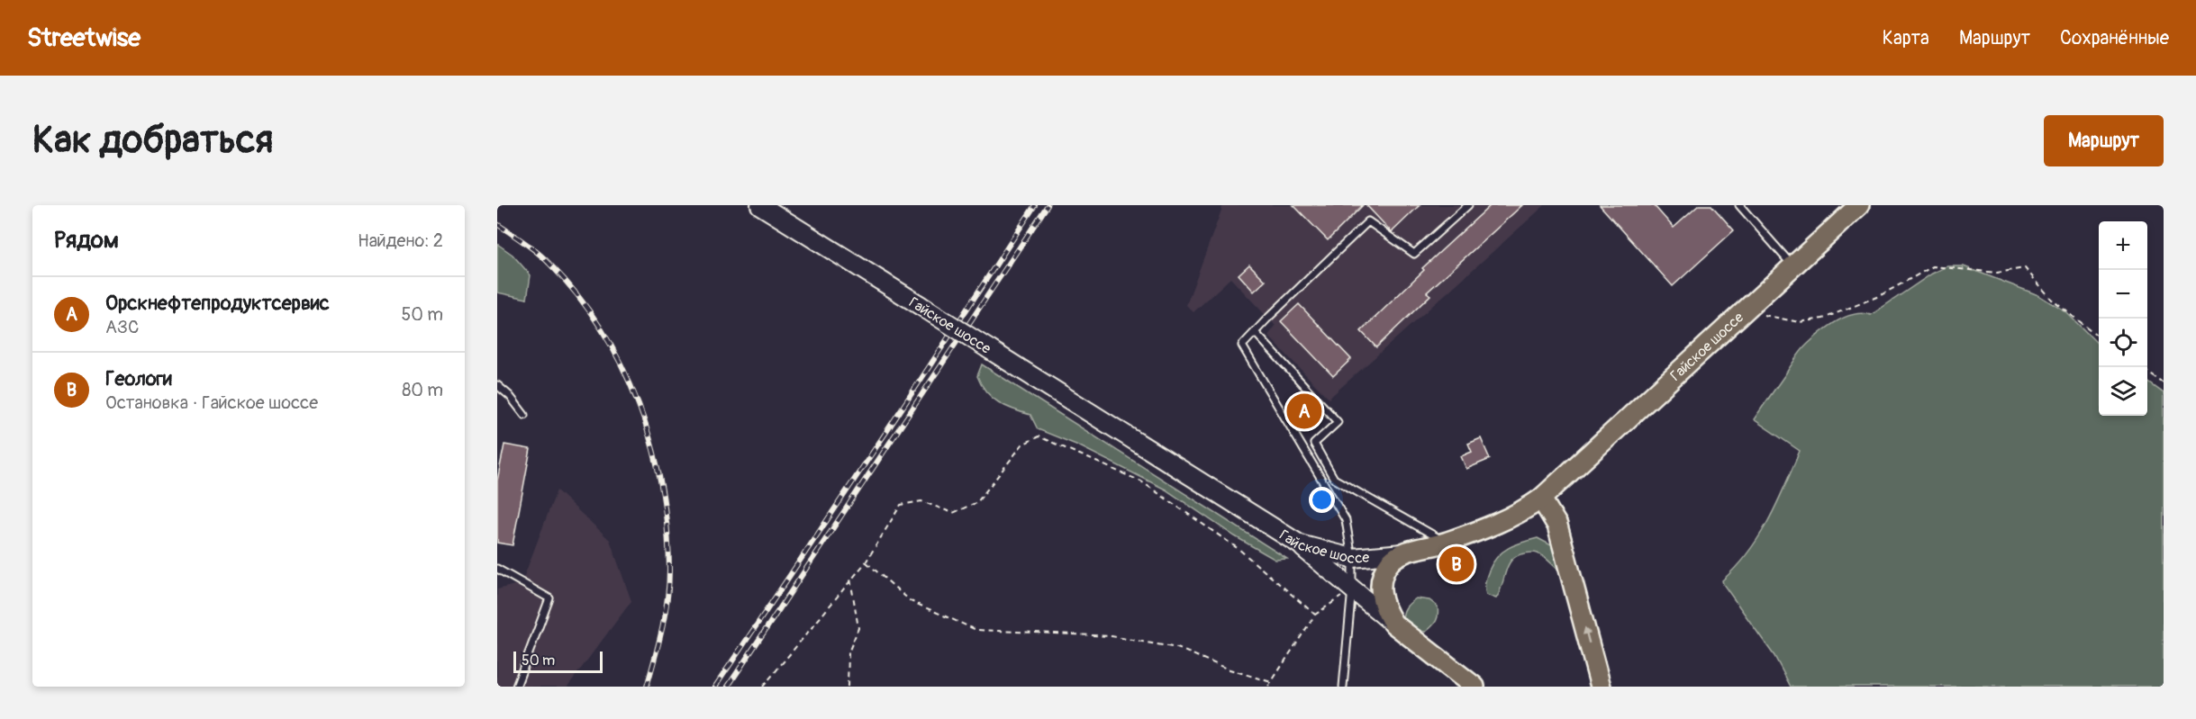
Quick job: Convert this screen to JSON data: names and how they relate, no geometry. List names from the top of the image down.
{
  "streets": {
    "main road": ["Гайское шоссе"]
  },
  "scale_bar": "50 m",
  "page": {
    "header": "Streetwise",
    "nav": ["Карта", "Маршрут", "Сохранённые"],
    "buttons": "Маршрут",
    "title": "Как добраться",
    "heading": ["Рядом", "Найдено: 2"],
    "map_buttons": ["+", "−"],
    "list": [
      {
        "mark": "A",
        "name": "Орскнефтепродуктсервис",
        "note": "АЗС",
        "value": "50 m"
      },
      {
        "mark": "B",
        "name": "Геологи",
        "note": "Остановка · Гайское шоссе",
        "value": "80 m"
      }
    ],
    "pins": ["A", "B"],
    "scale": "50 m"
  }
}
